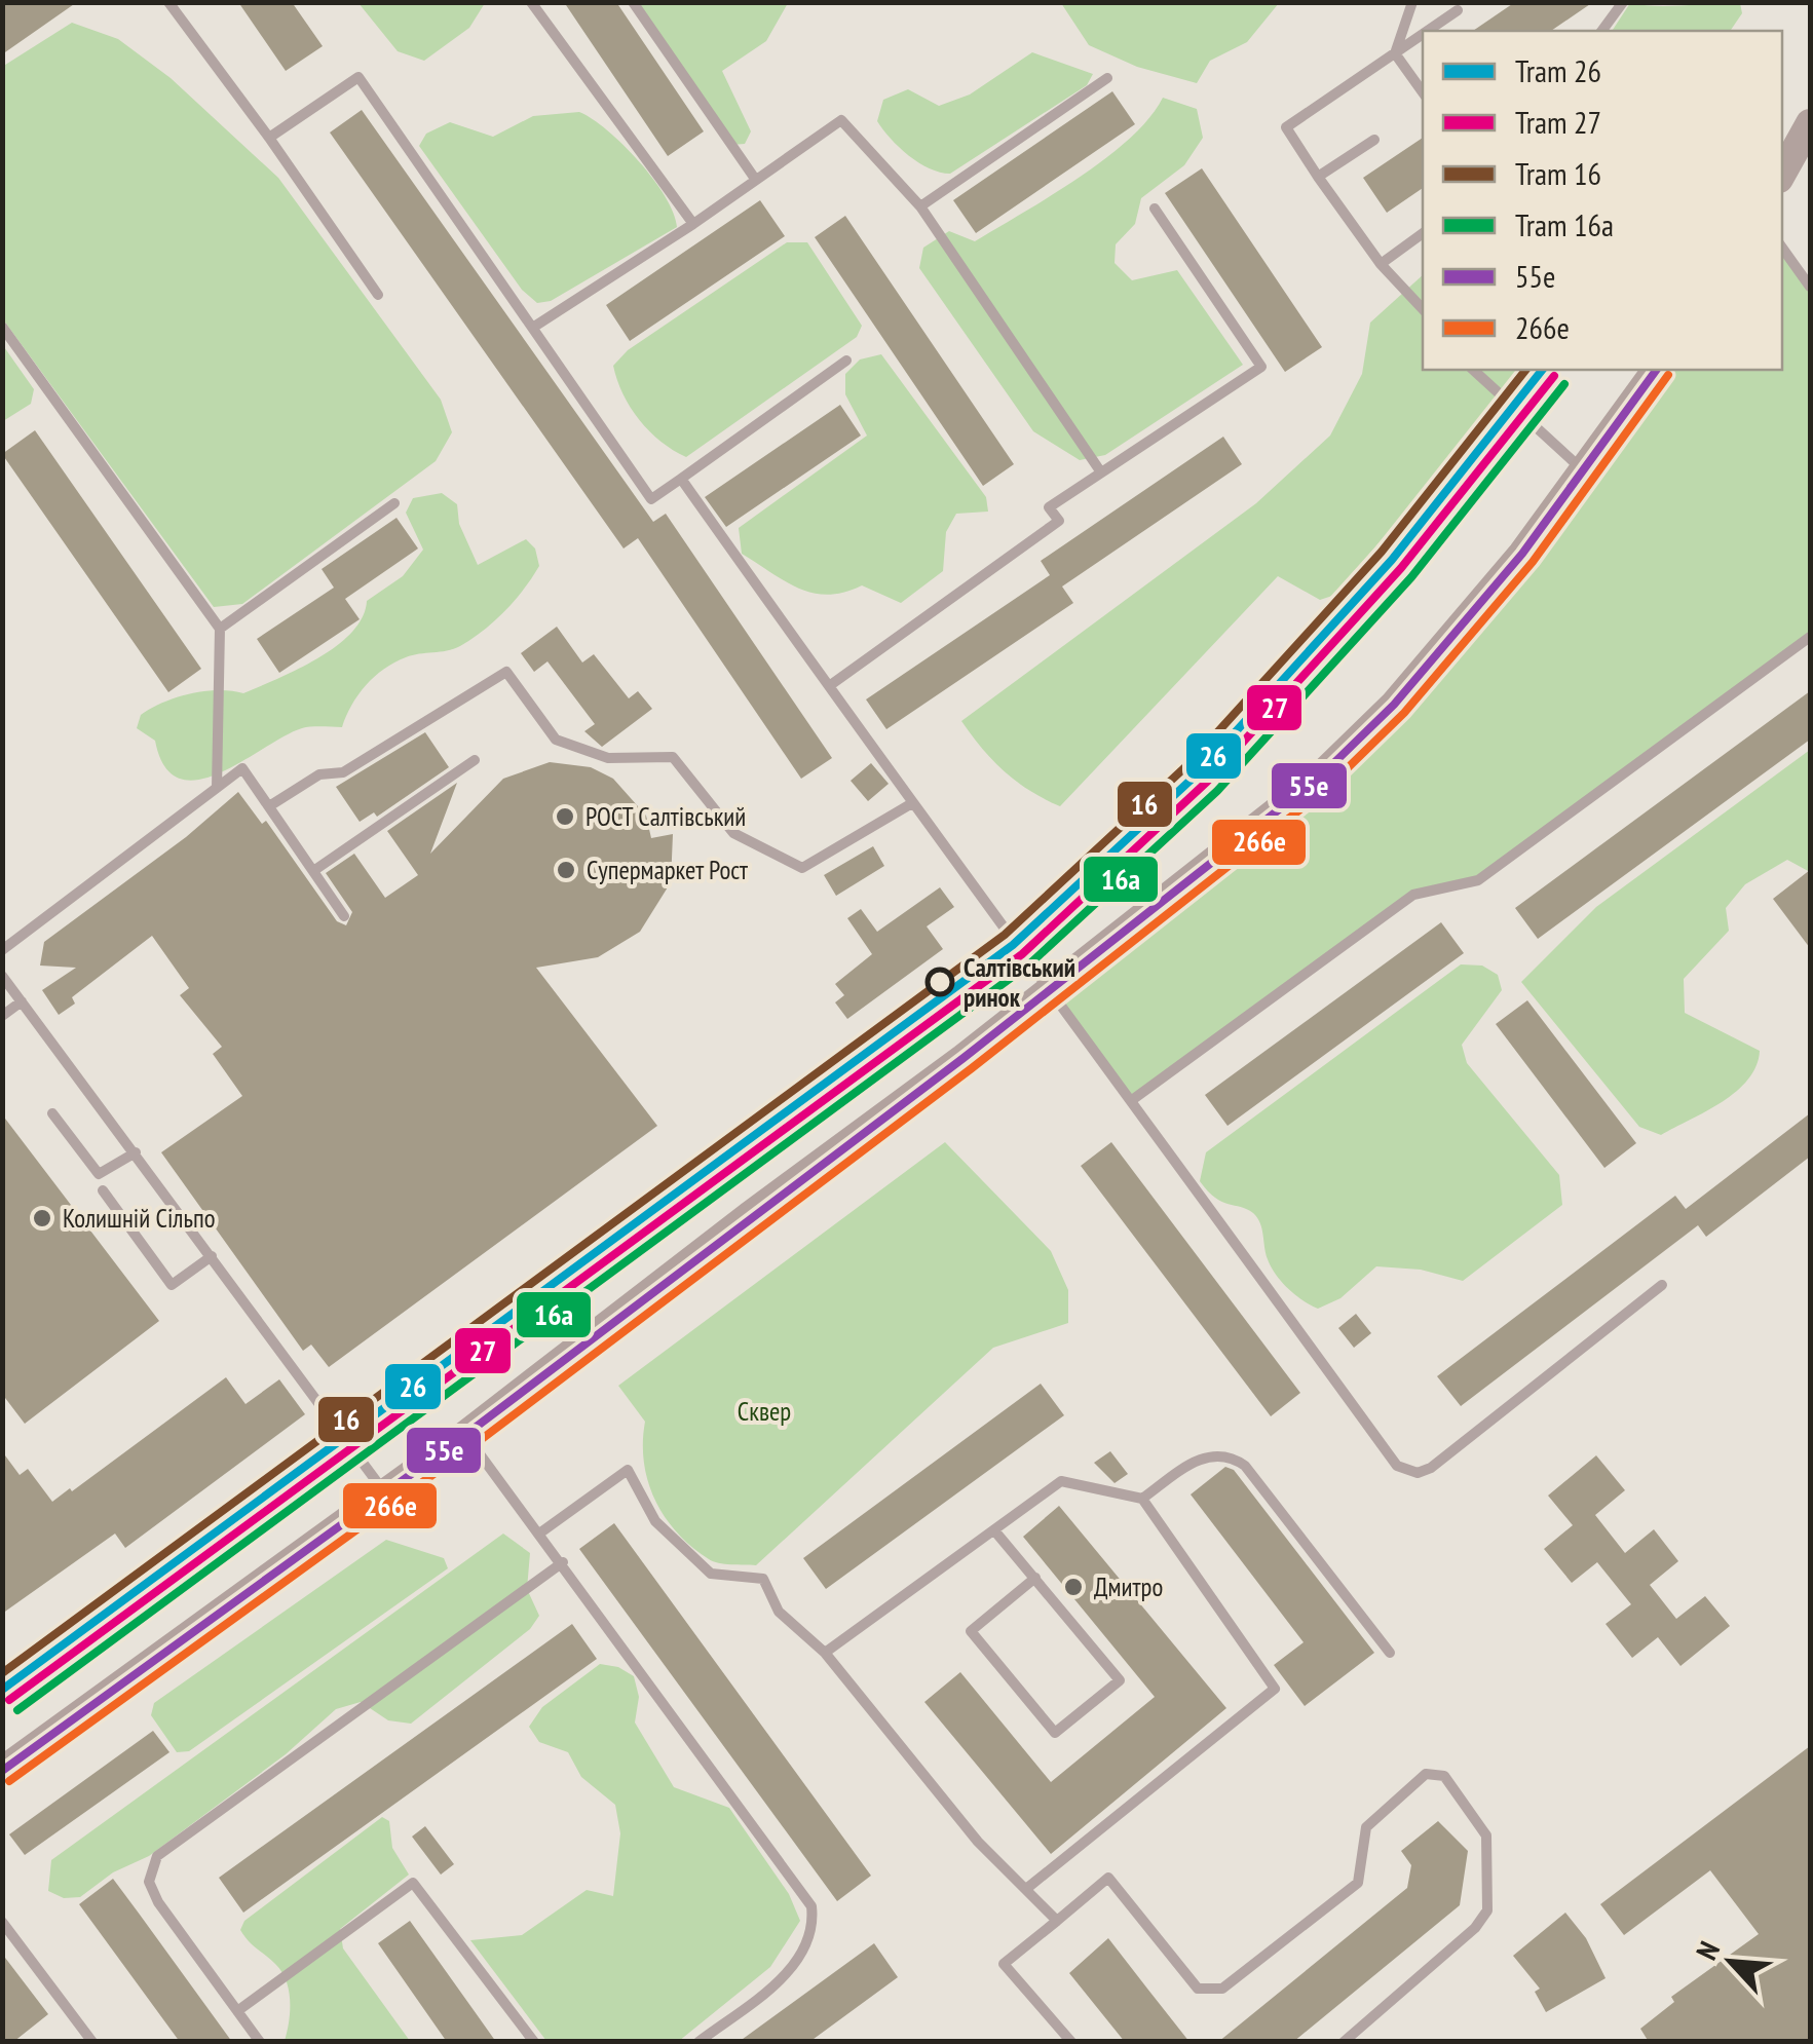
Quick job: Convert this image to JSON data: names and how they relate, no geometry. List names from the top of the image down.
{
  "parks": ["Сквер"],
  "places": [
    "РОСТ Салтівський",
    "Супермаркет Рост",
    "Салтівський ринок",
    "Колишній Сільпо",
    "Дмитро"
  ],
  "lines": [
    "tram line 26",
    "tram line 16",
    "transit line 55е",
    "transit line 266е",
    "tram line 27",
    "tram line 16a"
  ],
  "legend": [
    "Tram 26",
    "Tram 27",
    "Tram 16",
    "Tram 16a",
    "55е",
    "266е"
  ],
  "north": "top left"
}
